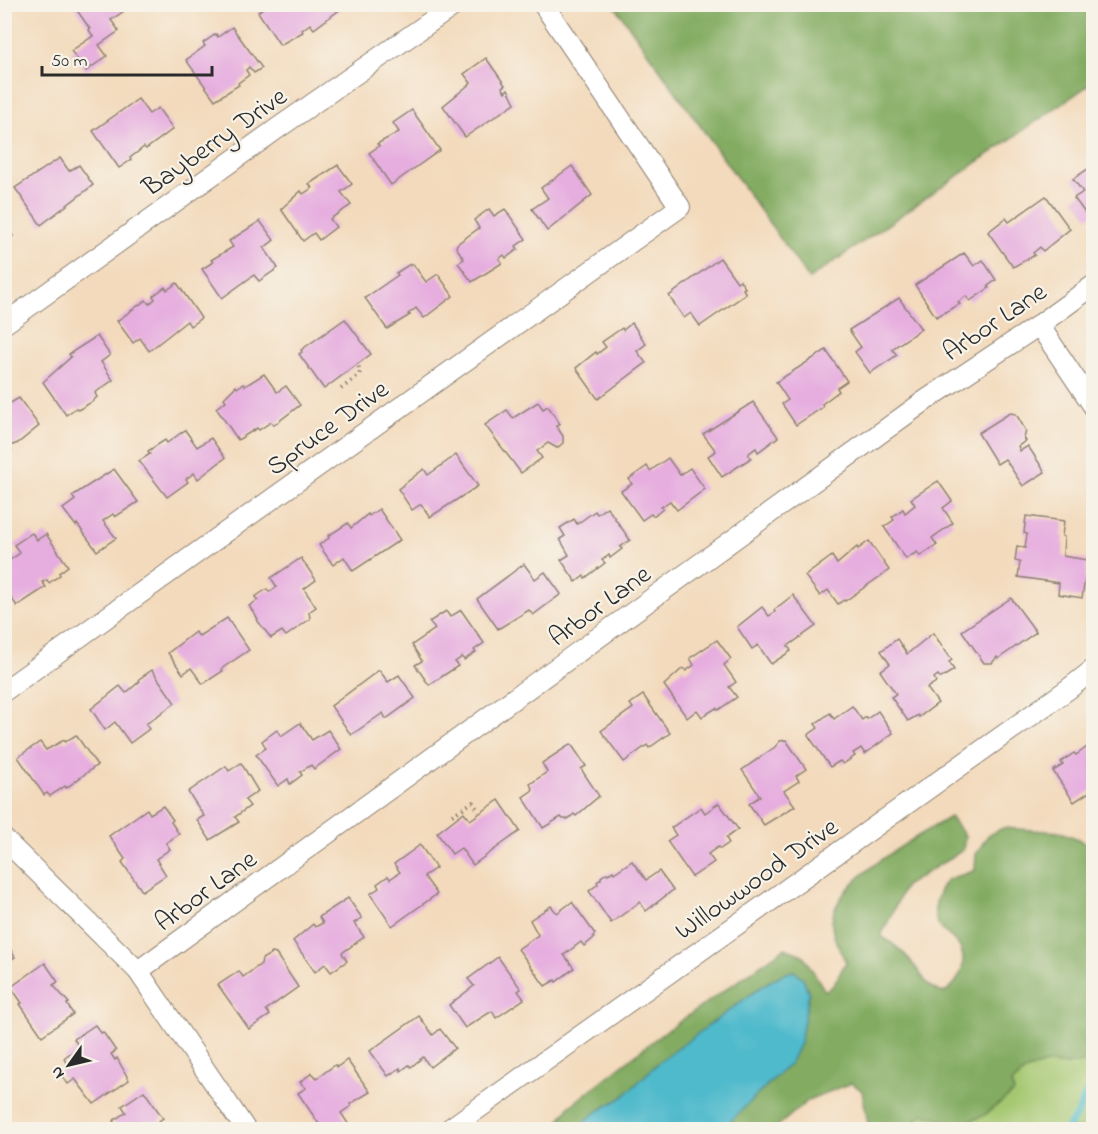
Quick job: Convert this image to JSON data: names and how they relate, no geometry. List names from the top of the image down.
{
  "streets": {
    "street": [
      "Bayberry Drive",
      "Arbor Lane",
      "Spruce Drive",
      "Willowwood Drive"
    ]
  },
  "scale_bar": "50 m",
  "north": "bottom left"
}
